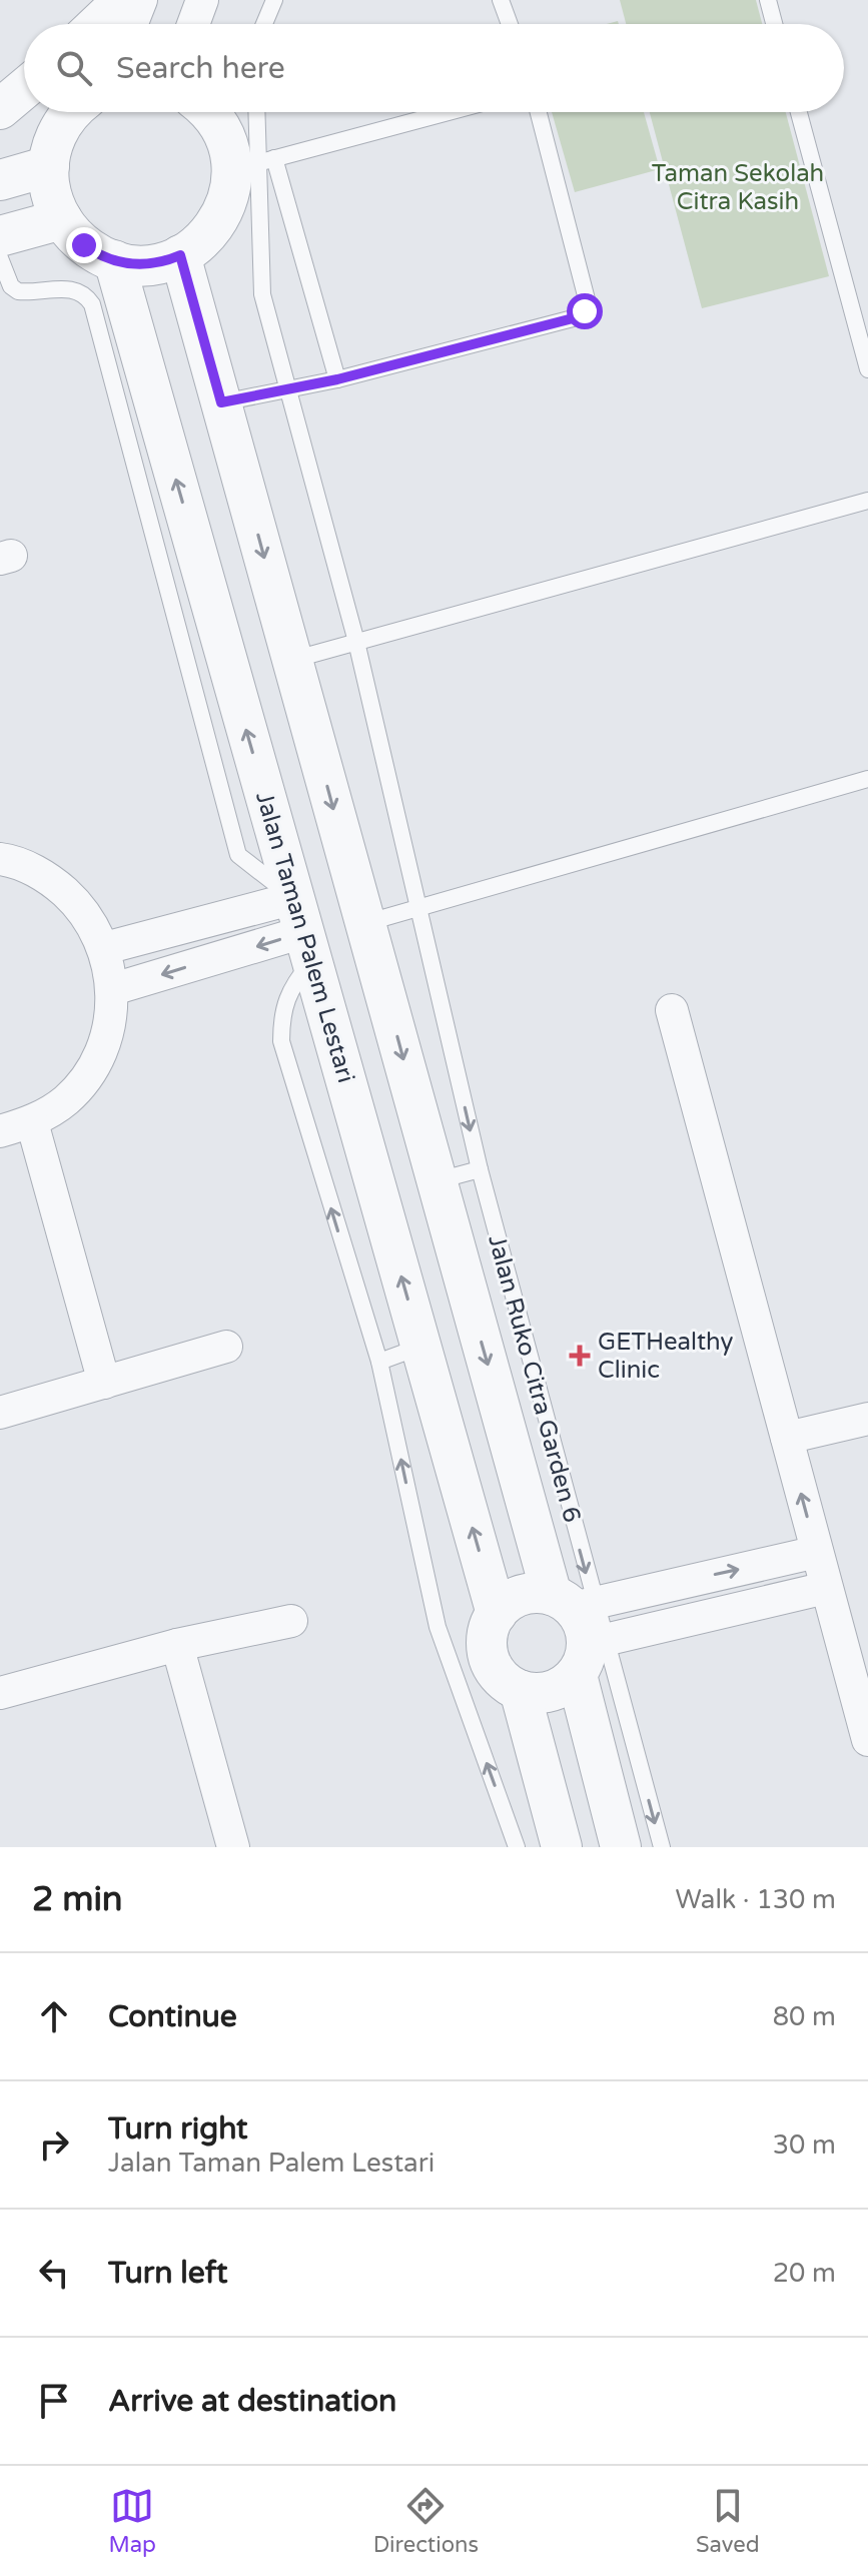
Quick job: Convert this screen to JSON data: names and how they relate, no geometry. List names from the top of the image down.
{
  "streets": {
    "street": ["Jalan Taman Palem Lestari"],
    "lane": ["Jalan Ruko Citra Garden 6"]
  },
  "crossings": [
    ["Jalan Taman Palem Lestari", "Jalan Ruko Citra Garden 6"]
  ],
  "parks": ["Taman Sekolah Citra Kasih"],
  "places": {
    "health": ["GETHealthy Clinic"]
  },
  "page": {
    "search": "Search here",
    "heading": ["2 min", "Walk · 130 m"],
    "list": [
      ["Continue", "80 m"],
      ["Turn right", "Jalan Taman Palem Lestari", "30 m"],
      ["Turn left", "20 m"],
      "Arrive at destination"
    ],
    "nav": ["Map", "Directions", "Saved"]
  }
}
